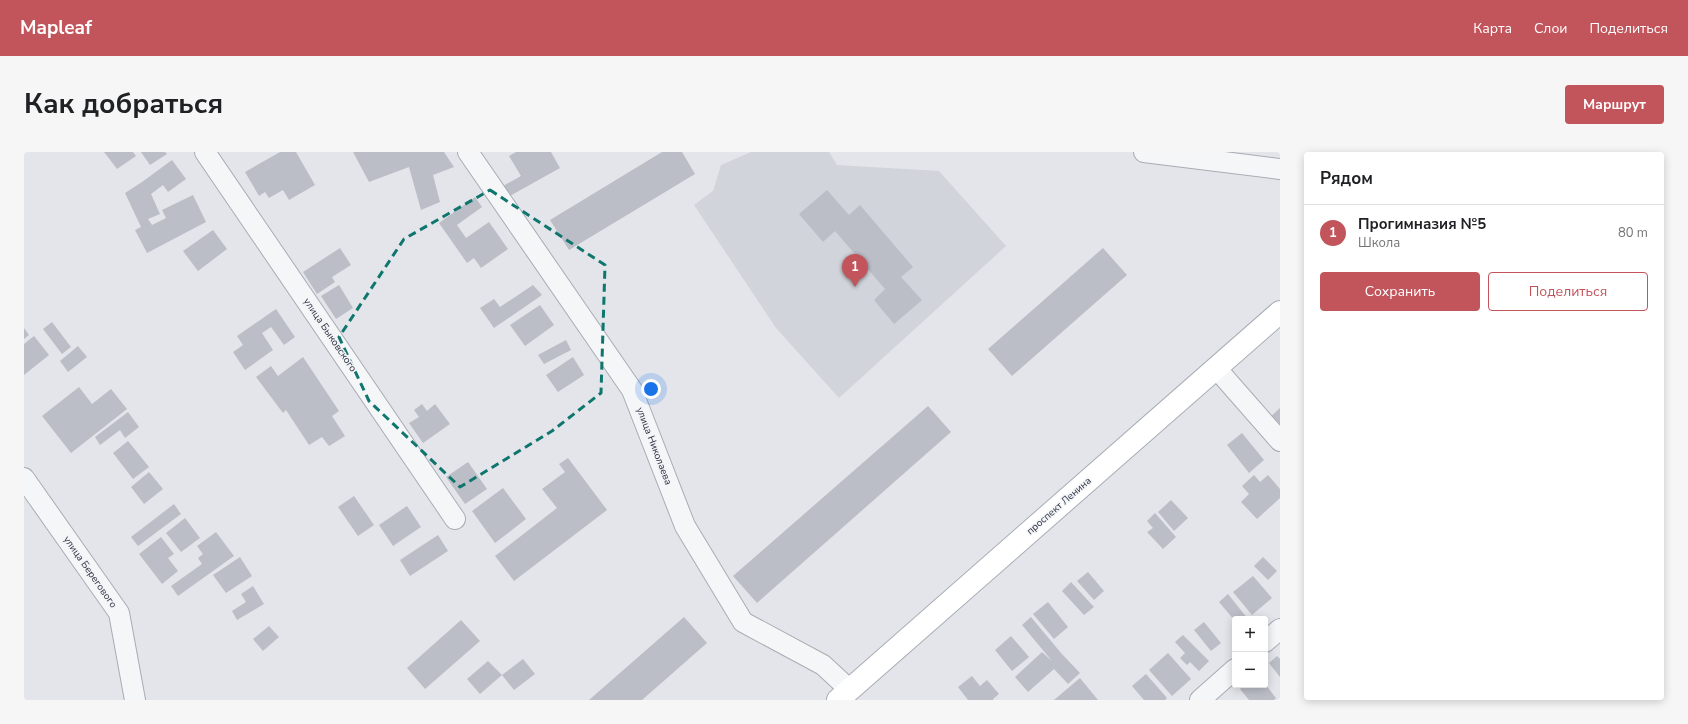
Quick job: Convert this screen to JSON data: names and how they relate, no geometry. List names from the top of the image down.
{
  "streets": {
    "main road": ["проспект Ленина"],
    "street": ["улица Быковского", "улица Николаева", "улица Берегового"]
  },
  "crossings": [
    ["улица Николаева", "проспект Ленина"]
  ],
  "page": {
    "header": "Mapleaf",
    "nav": ["Карта", "Слои", "Поделиться"],
    "title": "Как добраться",
    "buttons": [
      "Маршрут",
      ["Сохранить", "Поделиться"]
    ],
    "heading": "Рядом",
    "list": [
      {
        "mark": "1",
        "name": "Прогимназия №5",
        "note": "Школа",
        "value": "80 m"
      }
    ],
    "pins": "1",
    "map_buttons": ["+", "−"]
  }
}
